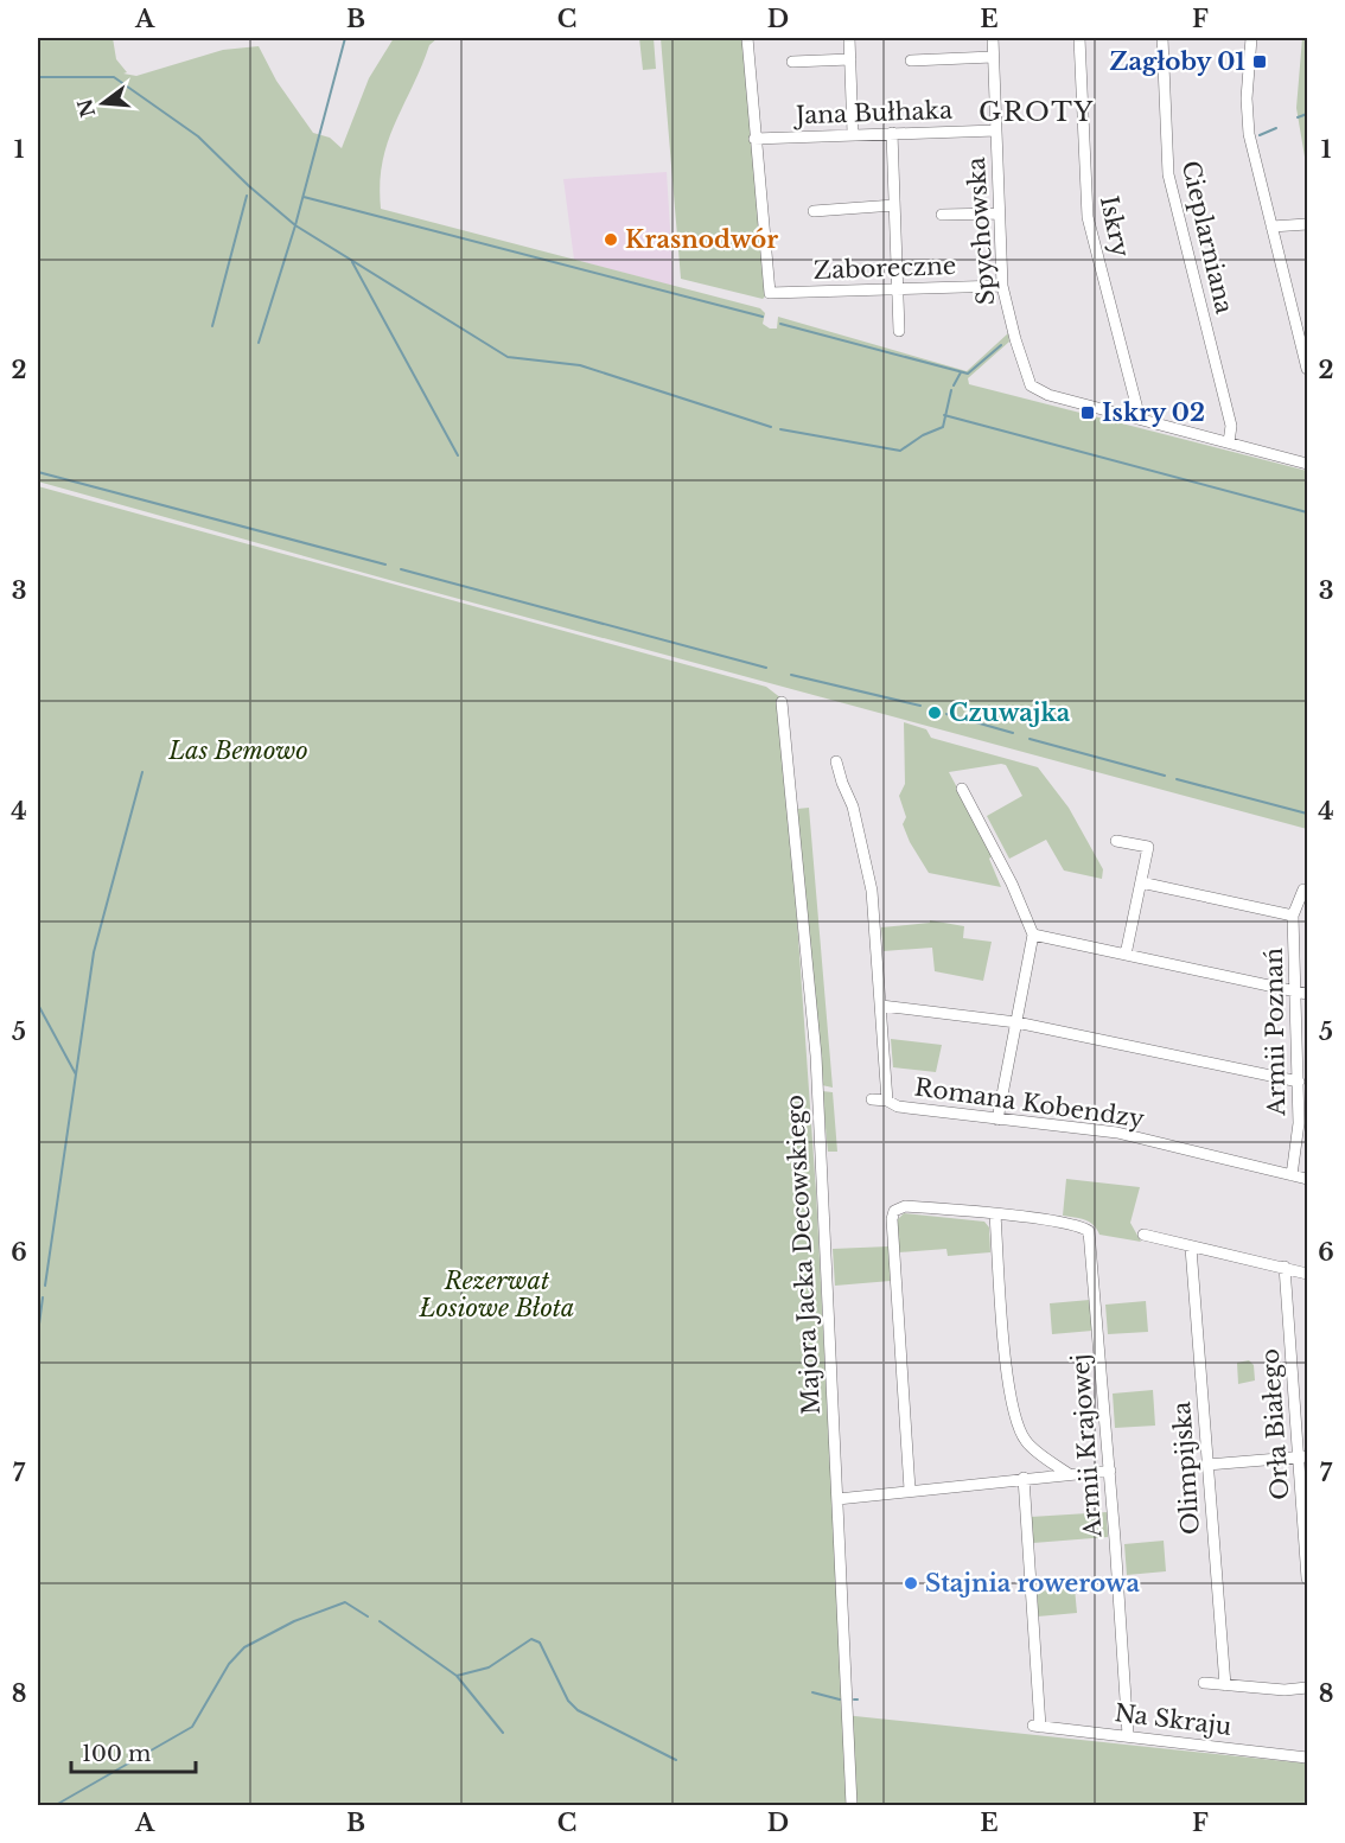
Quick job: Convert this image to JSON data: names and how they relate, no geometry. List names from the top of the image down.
{
  "streets": {
    "street": [
      "Jana Bułhaka",
      "Iskry",
      "Spychowska",
      "Cieplarniana",
      "Zaboreczne",
      "Armii Poznań",
      "Romana Kobendzy",
      "Majora Jacka Decowskiego",
      "Orła Białego",
      "Armii Krajowej",
      "Olimpijska",
      "Na Skraju"
    ]
  },
  "crossings": [
    ["Jana Bułhaka", "Spychowska"],
    ["Jana Bułhaka", "Zaboreczne"],
    ["Iskry", "Spychowska"],
    ["Spychowska", "Cieplarniana"],
    ["Spychowska", "Zaboreczne"],
    ["Armii Poznań", "Romana Kobendzy"],
    ["Armii Krajowej", "Na Skraju"]
  ],
  "districts": ["GROTY"],
  "parks": ["Las Bemowo", "Rezerwat Łosiowe Błota"],
  "places": {
    "transit": ["Zagłoby 01", "Iskry 02"],
    "other": ["Krasnodwór", "Czuwajka", "Stajnia rowerowa"]
  },
  "scale_bar": "100 m",
  "north": "left",
  "grid": {
    "columns": [
      "A",
      "B",
      "C",
      "D",
      "E",
      "F"
    ],
    "rows": [
      "1",
      "2",
      "3",
      "4",
      "5",
      "6",
      "7",
      "8"
    ]
  }
}
